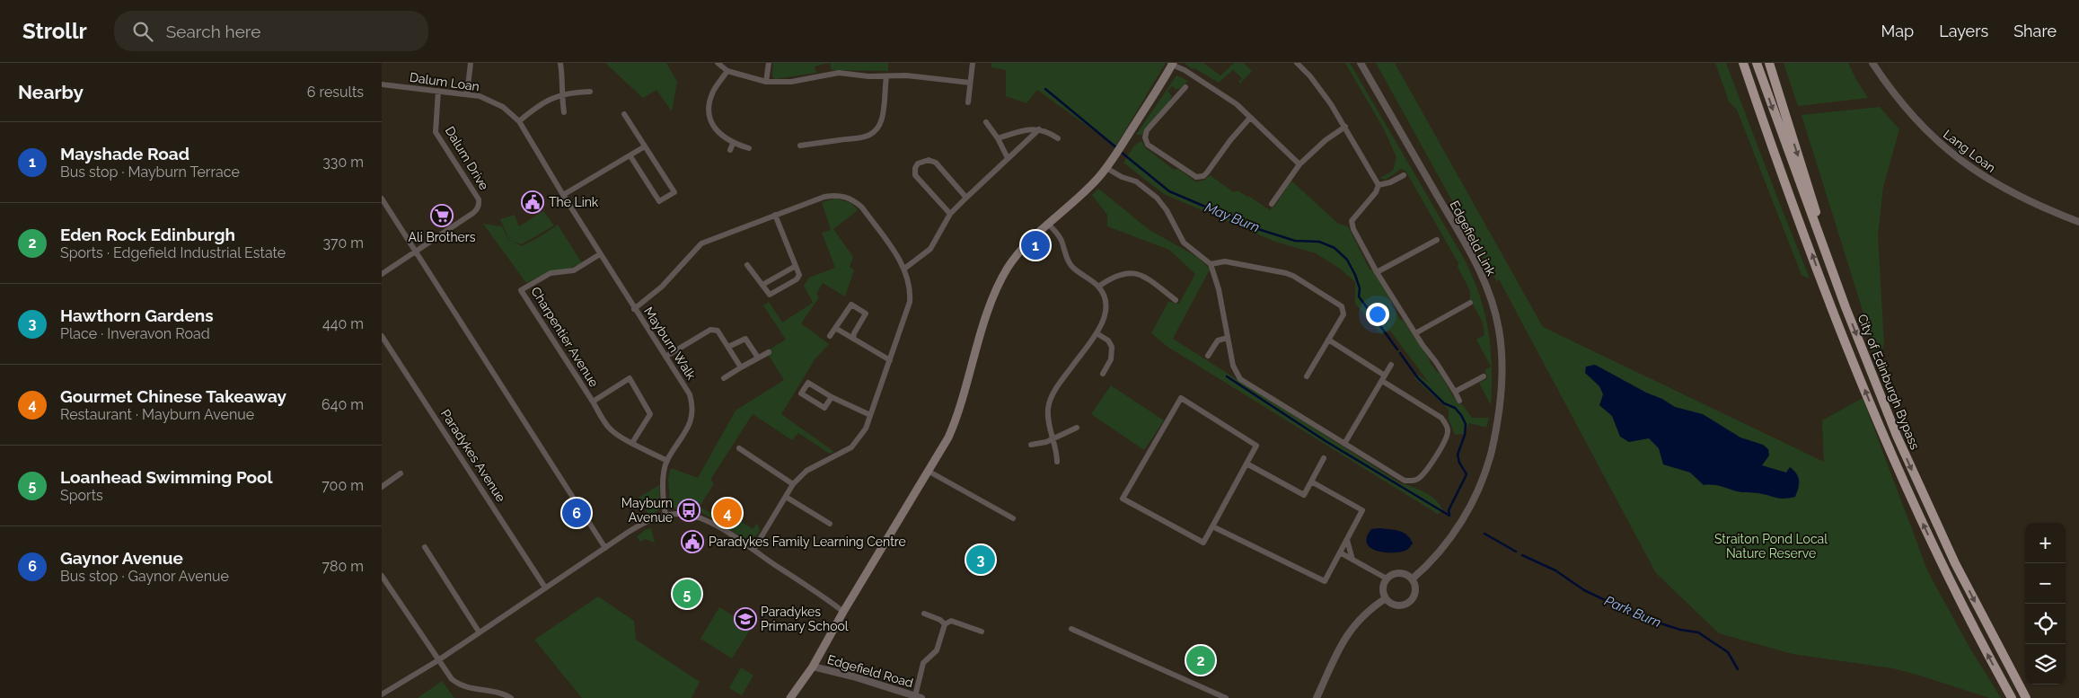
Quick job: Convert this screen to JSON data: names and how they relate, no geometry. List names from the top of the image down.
{
  "streets": {
    "highway": ["City of Edinburgh Bypass"],
    "street": [
      "Dalum Loan",
      "Lang Loan",
      "Dalum Drive",
      "Edgefield Link",
      "Charpentier Avenue",
      "Mayburn Walk",
      "Paradykes Avenue",
      "Edgefield Road"
    ]
  },
  "crossings": [
    ["Dalum Loan", "Dalum Drive"],
    ["Dalum Loan", "Mayburn Walk"],
    ["Charpentier Avenue", "Mayburn Walk"]
  ],
  "water": ["May Burn", "Park Burn"],
  "parks": ["Straiton Pond Local Nature Reserve"],
  "places": {
    "public building": ["The Link", "Paradykes Family Learning Centre"],
    "supermarket": ["Ali Brothers"],
    "bus stop": ["Mayburn Avenue"],
    "school or university": ["Paradykes Primary School"]
  },
  "page": {
    "header": "Strollr",
    "search": "Search here",
    "nav": ["Map", "Layers", "Share"],
    "heading": ["Nearby", "6 results"],
    "list": [
      {
        "mark": "1",
        "name": "Mayshade Road",
        "note": "Bus stop · Mayburn Terrace",
        "value": "330 m"
      },
      {
        "mark": "2",
        "name": "Eden Rock Edinburgh",
        "note": "Sports · Edgefield Industrial Estate",
        "value": "370 m"
      },
      {
        "mark": "3",
        "name": "Hawthorn Gardens",
        "note": "Place · Inveravon Road",
        "value": "440 m"
      },
      {
        "mark": "4",
        "name": "Gourmet Chinese Takeaway",
        "note": "Restaurant · Mayburn Avenue",
        "value": "640 m"
      },
      {
        "mark": "5",
        "name": "Loanhead Swimming Pool",
        "note": "Sports",
        "value": "700 m"
      },
      {
        "mark": "6",
        "name": "Gaynor Avenue",
        "note": "Bus stop · Gaynor Avenue",
        "value": "780 m"
      }
    ],
    "pins": [
      "1",
      "4",
      "6",
      "3",
      "5",
      "2"
    ],
    "map_buttons": ["+", "−"]
  }
}
